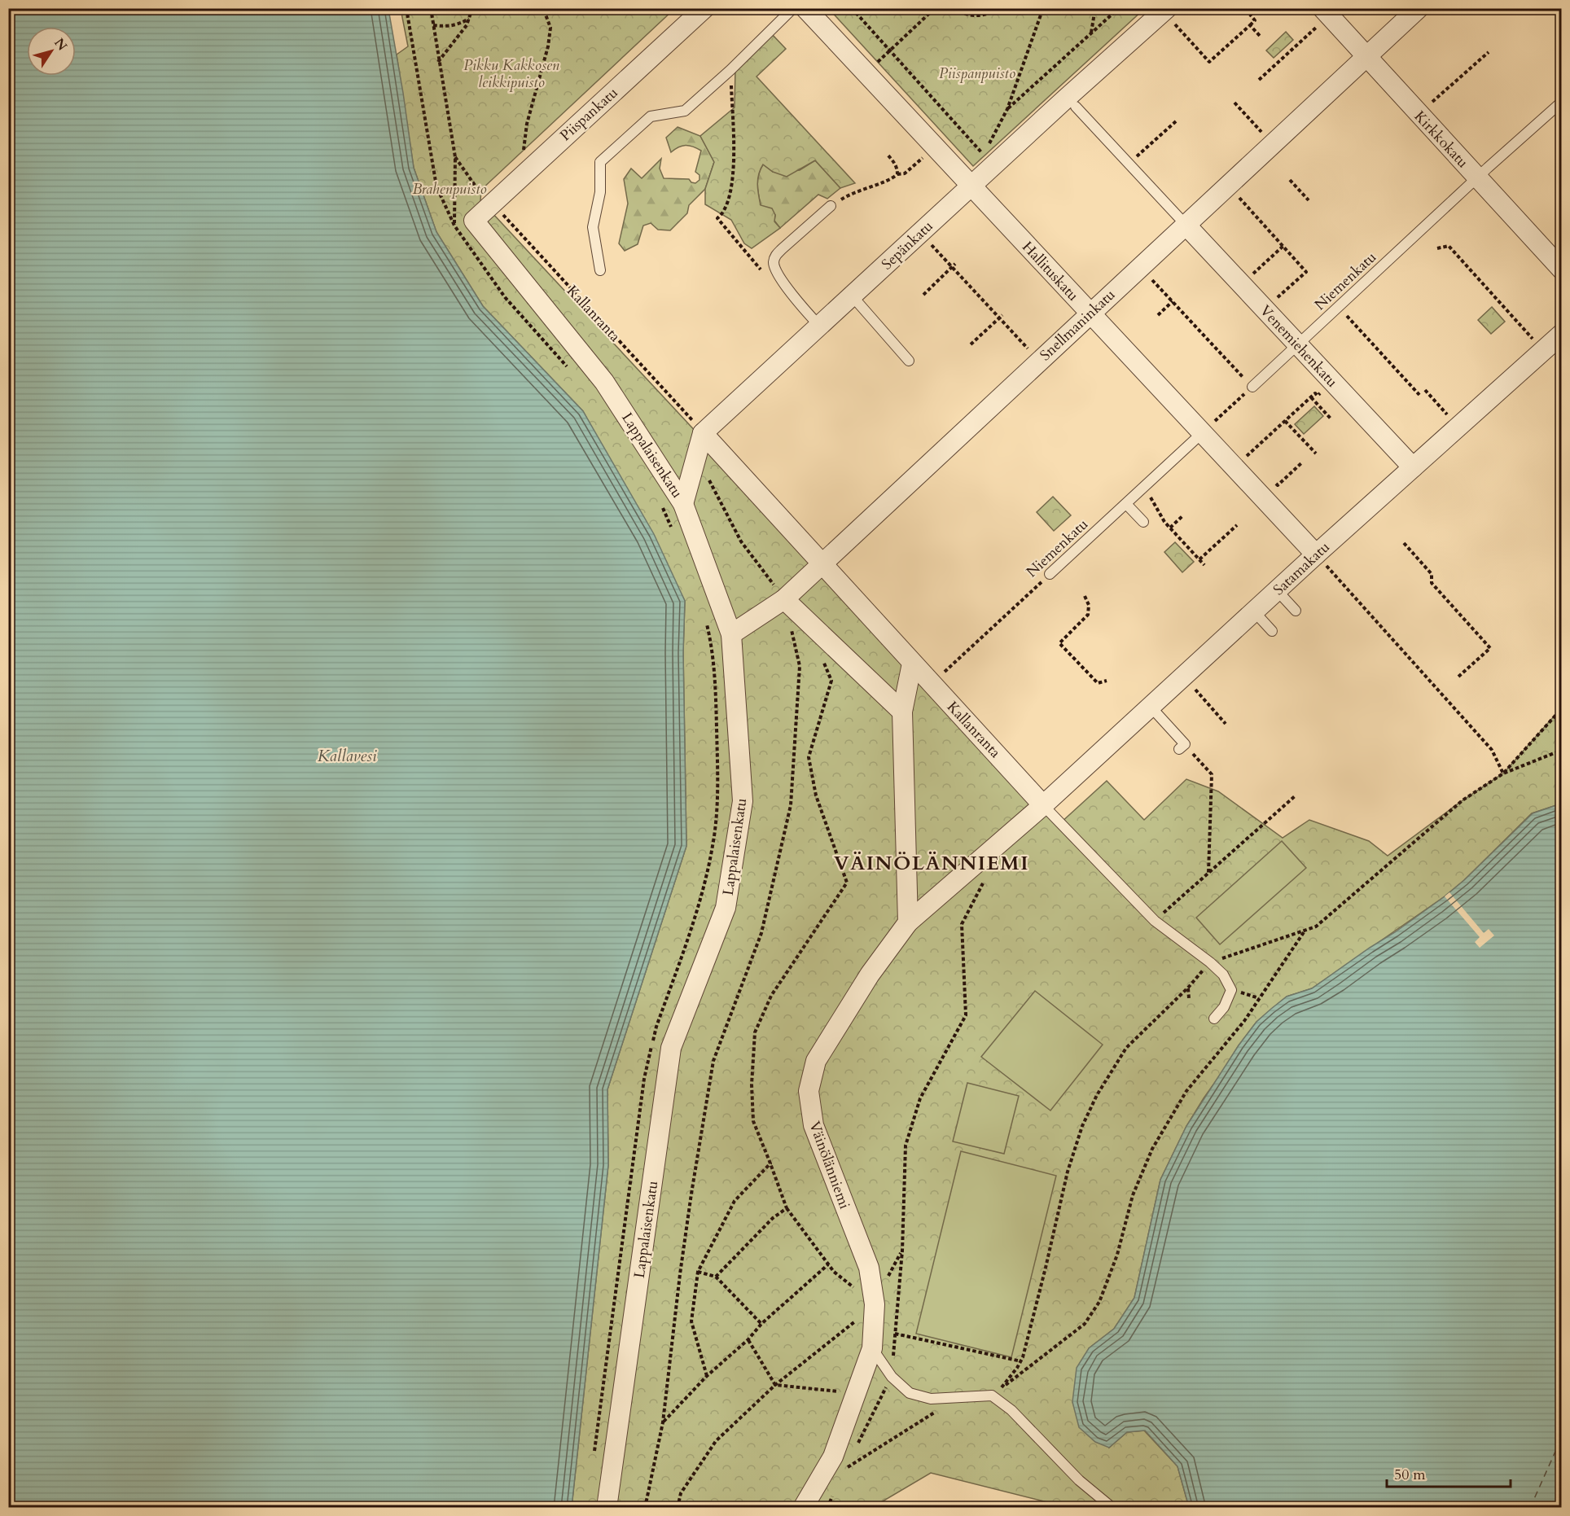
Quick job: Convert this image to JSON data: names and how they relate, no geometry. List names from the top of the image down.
{
  "streets": {
    "street": [
      "Piispankatu",
      "Kirkkokatu",
      "Sepänkatu",
      "Hallituskatu",
      "Kallanranta",
      "Snellmaninkatu",
      "Venemiehenkatu",
      "Lappalaisenkatu",
      "Satamakatu",
      "Väinölänniemi"
    ],
    "lane": ["Niemenkatu"]
  },
  "crossings": [
    ["Piispankatu", "Kallanranta"],
    ["Piispankatu", "Lappalaisenkatu"],
    ["Kirkkokatu", "Niemenkatu"],
    ["Kirkkokatu", "Snellmaninkatu"],
    ["Sepänkatu", "Hallituskatu"],
    ["Sepänkatu", "Kallanranta"],
    ["Hallituskatu", "Niemenkatu"],
    ["Hallituskatu", "Snellmaninkatu"],
    ["Hallituskatu", "Satamakatu"],
    ["Niemenkatu", "Kallanranta"],
    ["Niemenkatu", "Venemiehenkatu"],
    ["Kallanranta", "Snellmaninkatu"],
    ["Kallanranta", "Satamakatu"],
    ["Kallanranta", "Väinölänniemi"],
    ["Snellmaninkatu", "Venemiehenkatu"],
    ["Snellmaninkatu", "Lappalaisenkatu"],
    ["Venemiehenkatu", "Satamakatu"],
    ["Satamakatu", "Väinölänniemi"]
  ],
  "districts": ["VÄINÖLÄNNIEMI"],
  "water": ["Kallavesi"],
  "parks": ["Pikku Kakkosen leikkipuisto", "Piispanpuisto", "Brahenpuisto"],
  "scale_bar": "50 m",
  "north": "top right"
}
